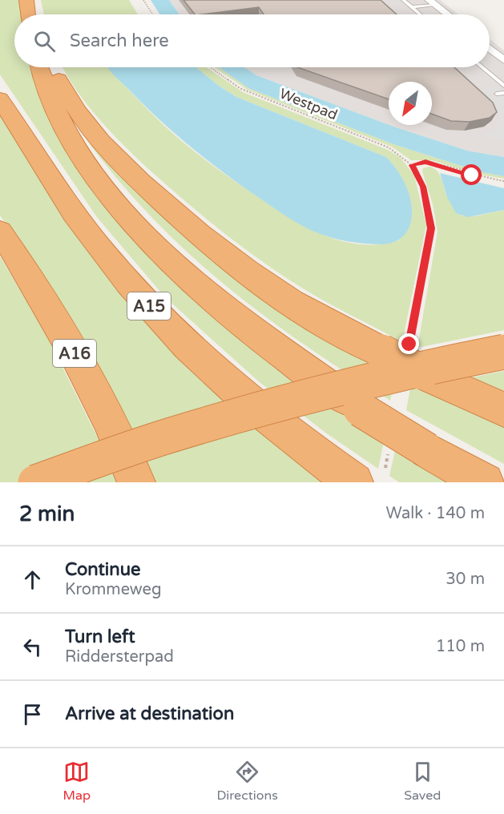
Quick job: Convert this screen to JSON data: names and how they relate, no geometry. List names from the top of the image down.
{
  "streets": {
    "highway": ["A15", "A16"],
    "path": ["Westpad"]
  },
  "north": "bottom left",
  "page": {
    "search": "Search here",
    "heading": ["2 min", "Walk · 140 m"],
    "list": [
      ["Continue", "Krommeweg", "30 m"],
      ["Turn left", "Riddersterpad", "110 m"],
      "Arrive at destination"
    ],
    "nav": ["Map", "Directions", "Saved"]
  }
}
